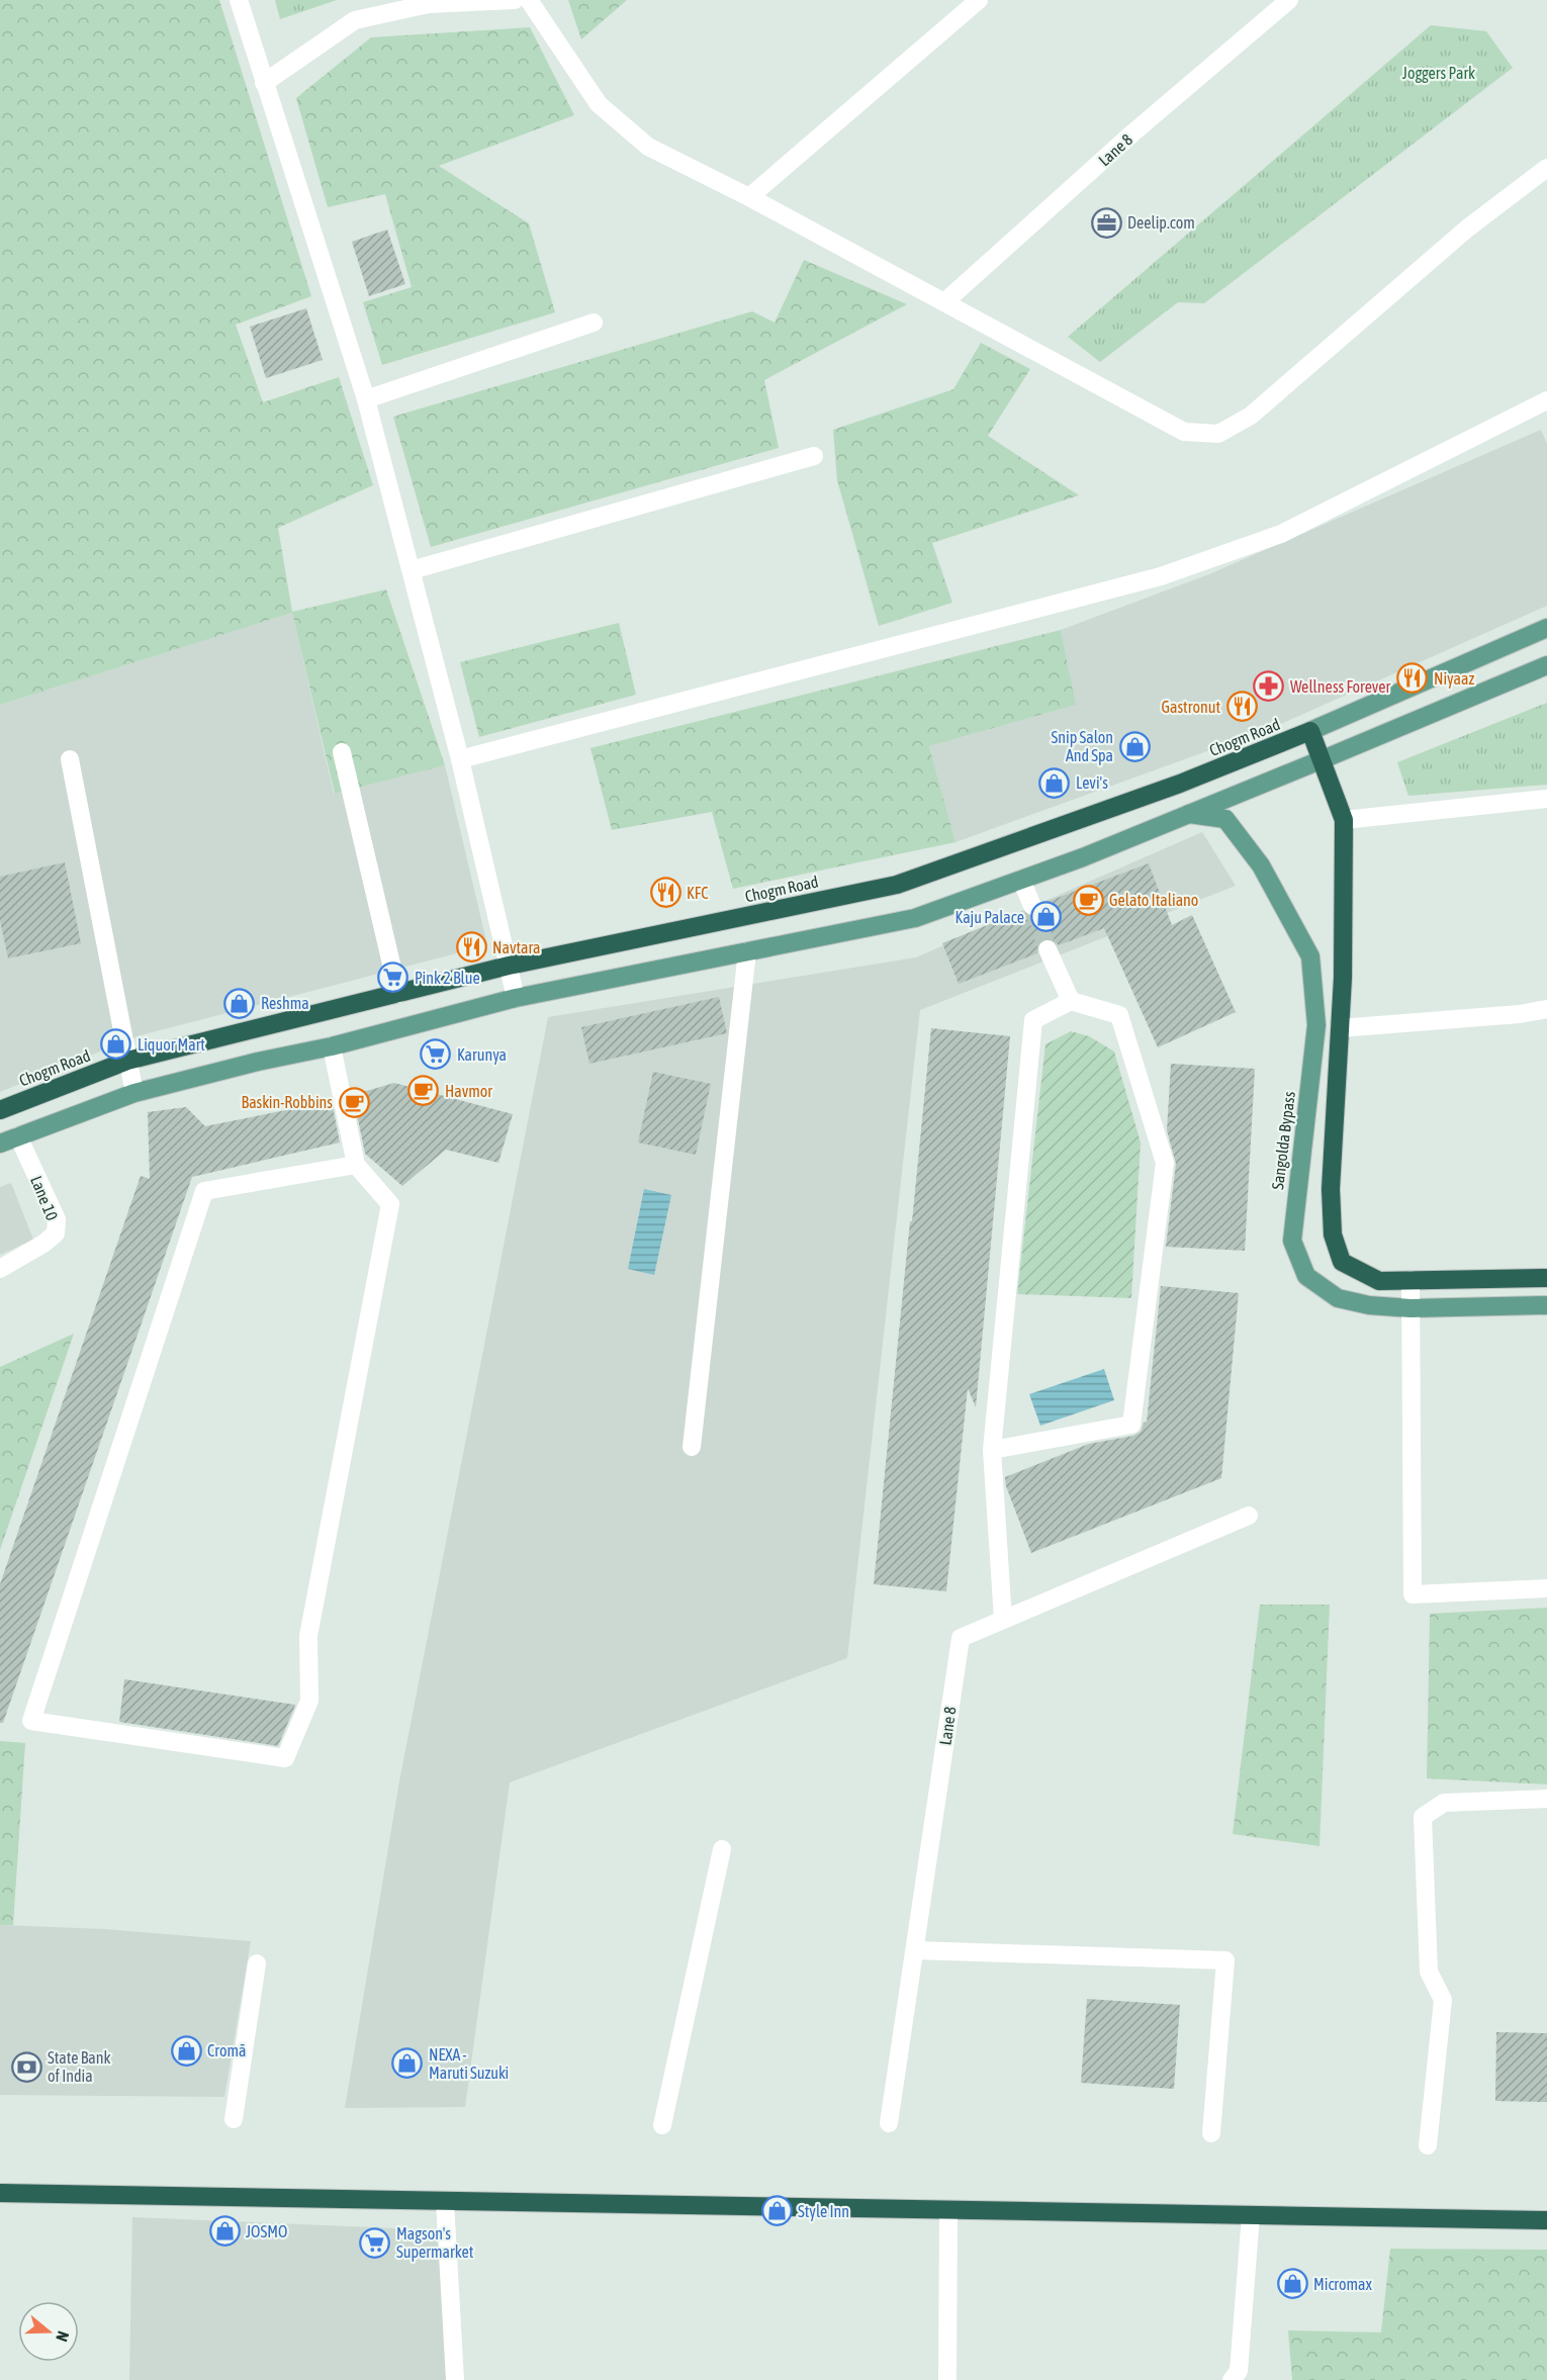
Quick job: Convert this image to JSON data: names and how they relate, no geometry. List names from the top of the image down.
{
  "streets": {
    "highway": ["Chogm Road"],
    "main road": ["Sangolda Bypass"],
    "street": ["Lane 8", "Lane 10"]
  },
  "parks": ["Joggers Park"],
  "places": {
    "office": ["Deelip.com"],
    "restaurant": [
      "Niyaaz",
      "Gastronut",
      "KFC",
      "Navtara"
    ],
    "pharmacy": ["Wellness Forever"],
    "shop": [
      "Snip Salon And Spa",
      "Levi's",
      "Kaju Palace",
      "Reshma",
      "Liquor Mart",
      "Cromā",
      "NEXA - Maruti Suzuki",
      "Style Inn",
      "JOSMO",
      "Micromax"
    ],
    "cafe": ["Gelato Italiano", "Havmor", "Baskin-Robbins"],
    "supermarket": ["Pink 2 Blue", "Karunya", "Magson's Supermarket"],
    "bank": ["State Bank of India"]
  },
  "north": "right"
}
